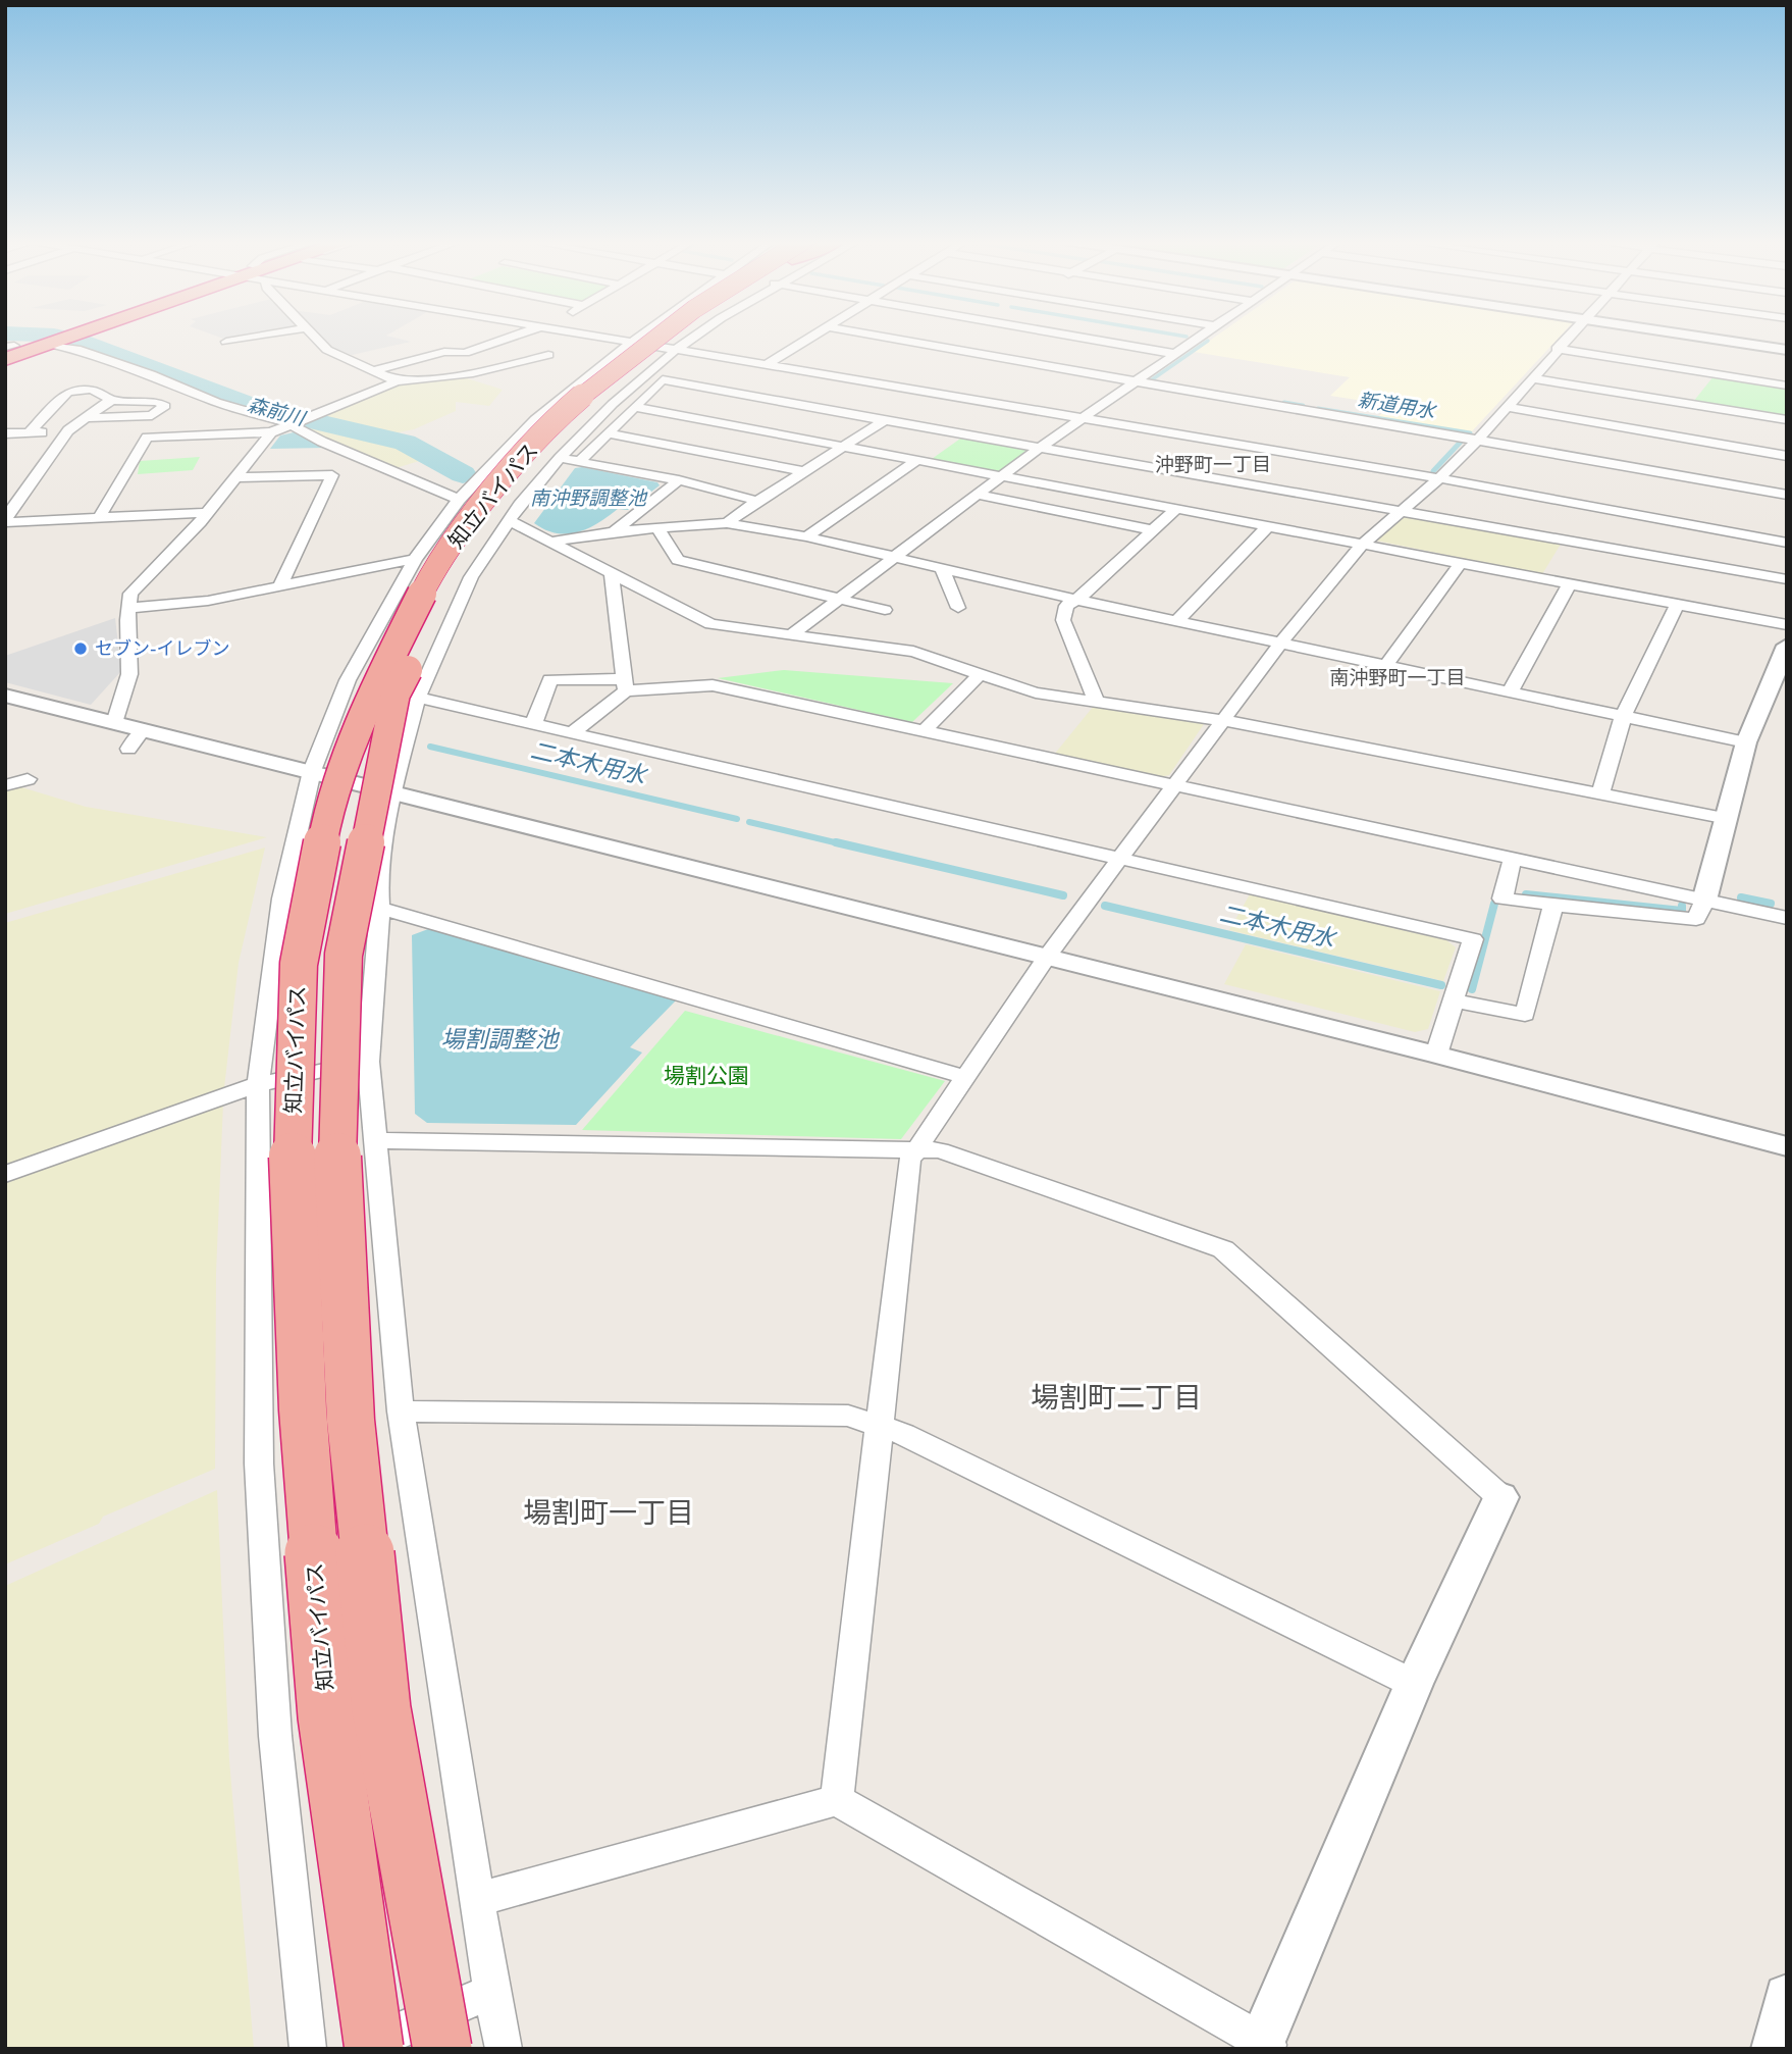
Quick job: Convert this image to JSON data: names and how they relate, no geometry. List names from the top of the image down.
{
  "streets": {
    "highway": ["知立バイパス"]
  },
  "districts": [
    "沖野町一丁目",
    "南沖野町一丁目",
    "場割町二丁目",
    "場割町一丁目"
  ],
  "water": [
    "新道用水",
    "森前川",
    "南沖野調整池",
    "二本木用水",
    "場割調整池"
  ],
  "parks": ["場割公園"],
  "places": ["セブン-イレブン"]
}
